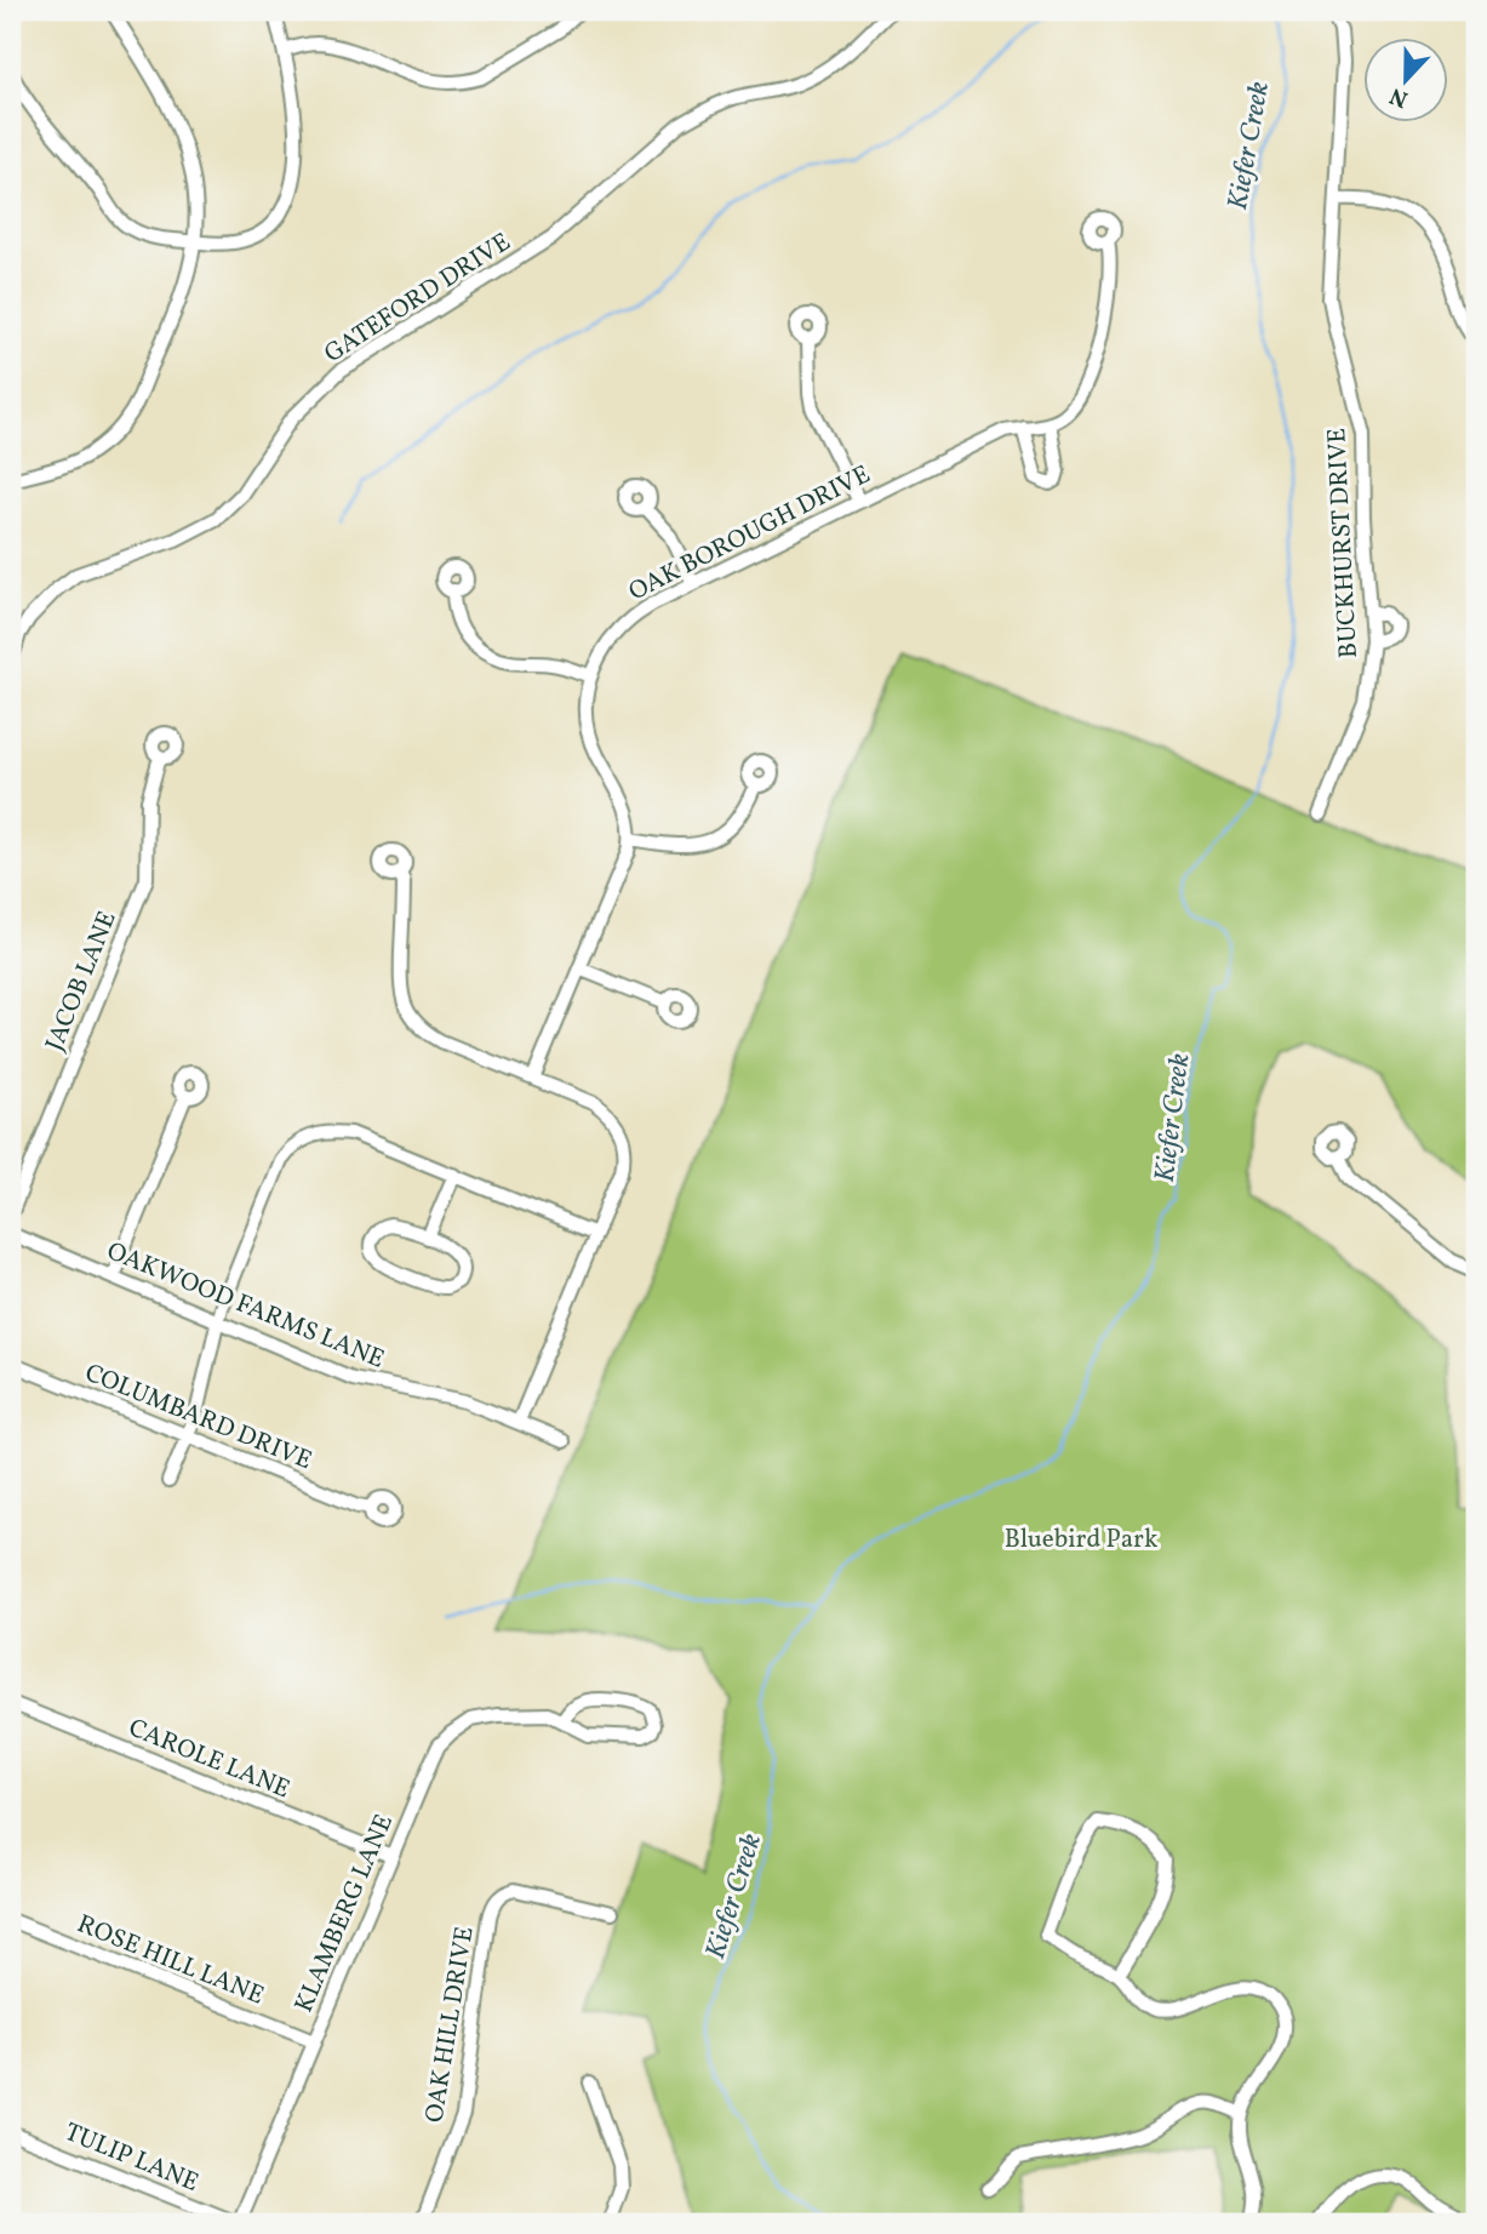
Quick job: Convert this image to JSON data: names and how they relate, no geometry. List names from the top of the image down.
{
  "streets": {
    "street": [
      "GATEFORD DRIVE",
      "OAK BOROUGH DRIVE",
      "BUCKHURST DRIVE",
      "JACOB LANE",
      "OAKWOOD FARMS LANE",
      "COLUMBARD DRIVE",
      "CAROLE LANE",
      "KLAMBERG LANE",
      "ROSE HILL LANE",
      "OAK HILL DRIVE",
      "TULIP LANE"
    ]
  },
  "crossings": [
    ["CAROLE LANE", "KLAMBERG LANE"],
    ["KLAMBERG LANE", "ROSE HILL LANE"],
    ["KLAMBERG LANE", "TULIP LANE"]
  ],
  "water": ["Kiefer Creek"],
  "parks": ["Bluebird Park"],
  "north": "bottom"
}
